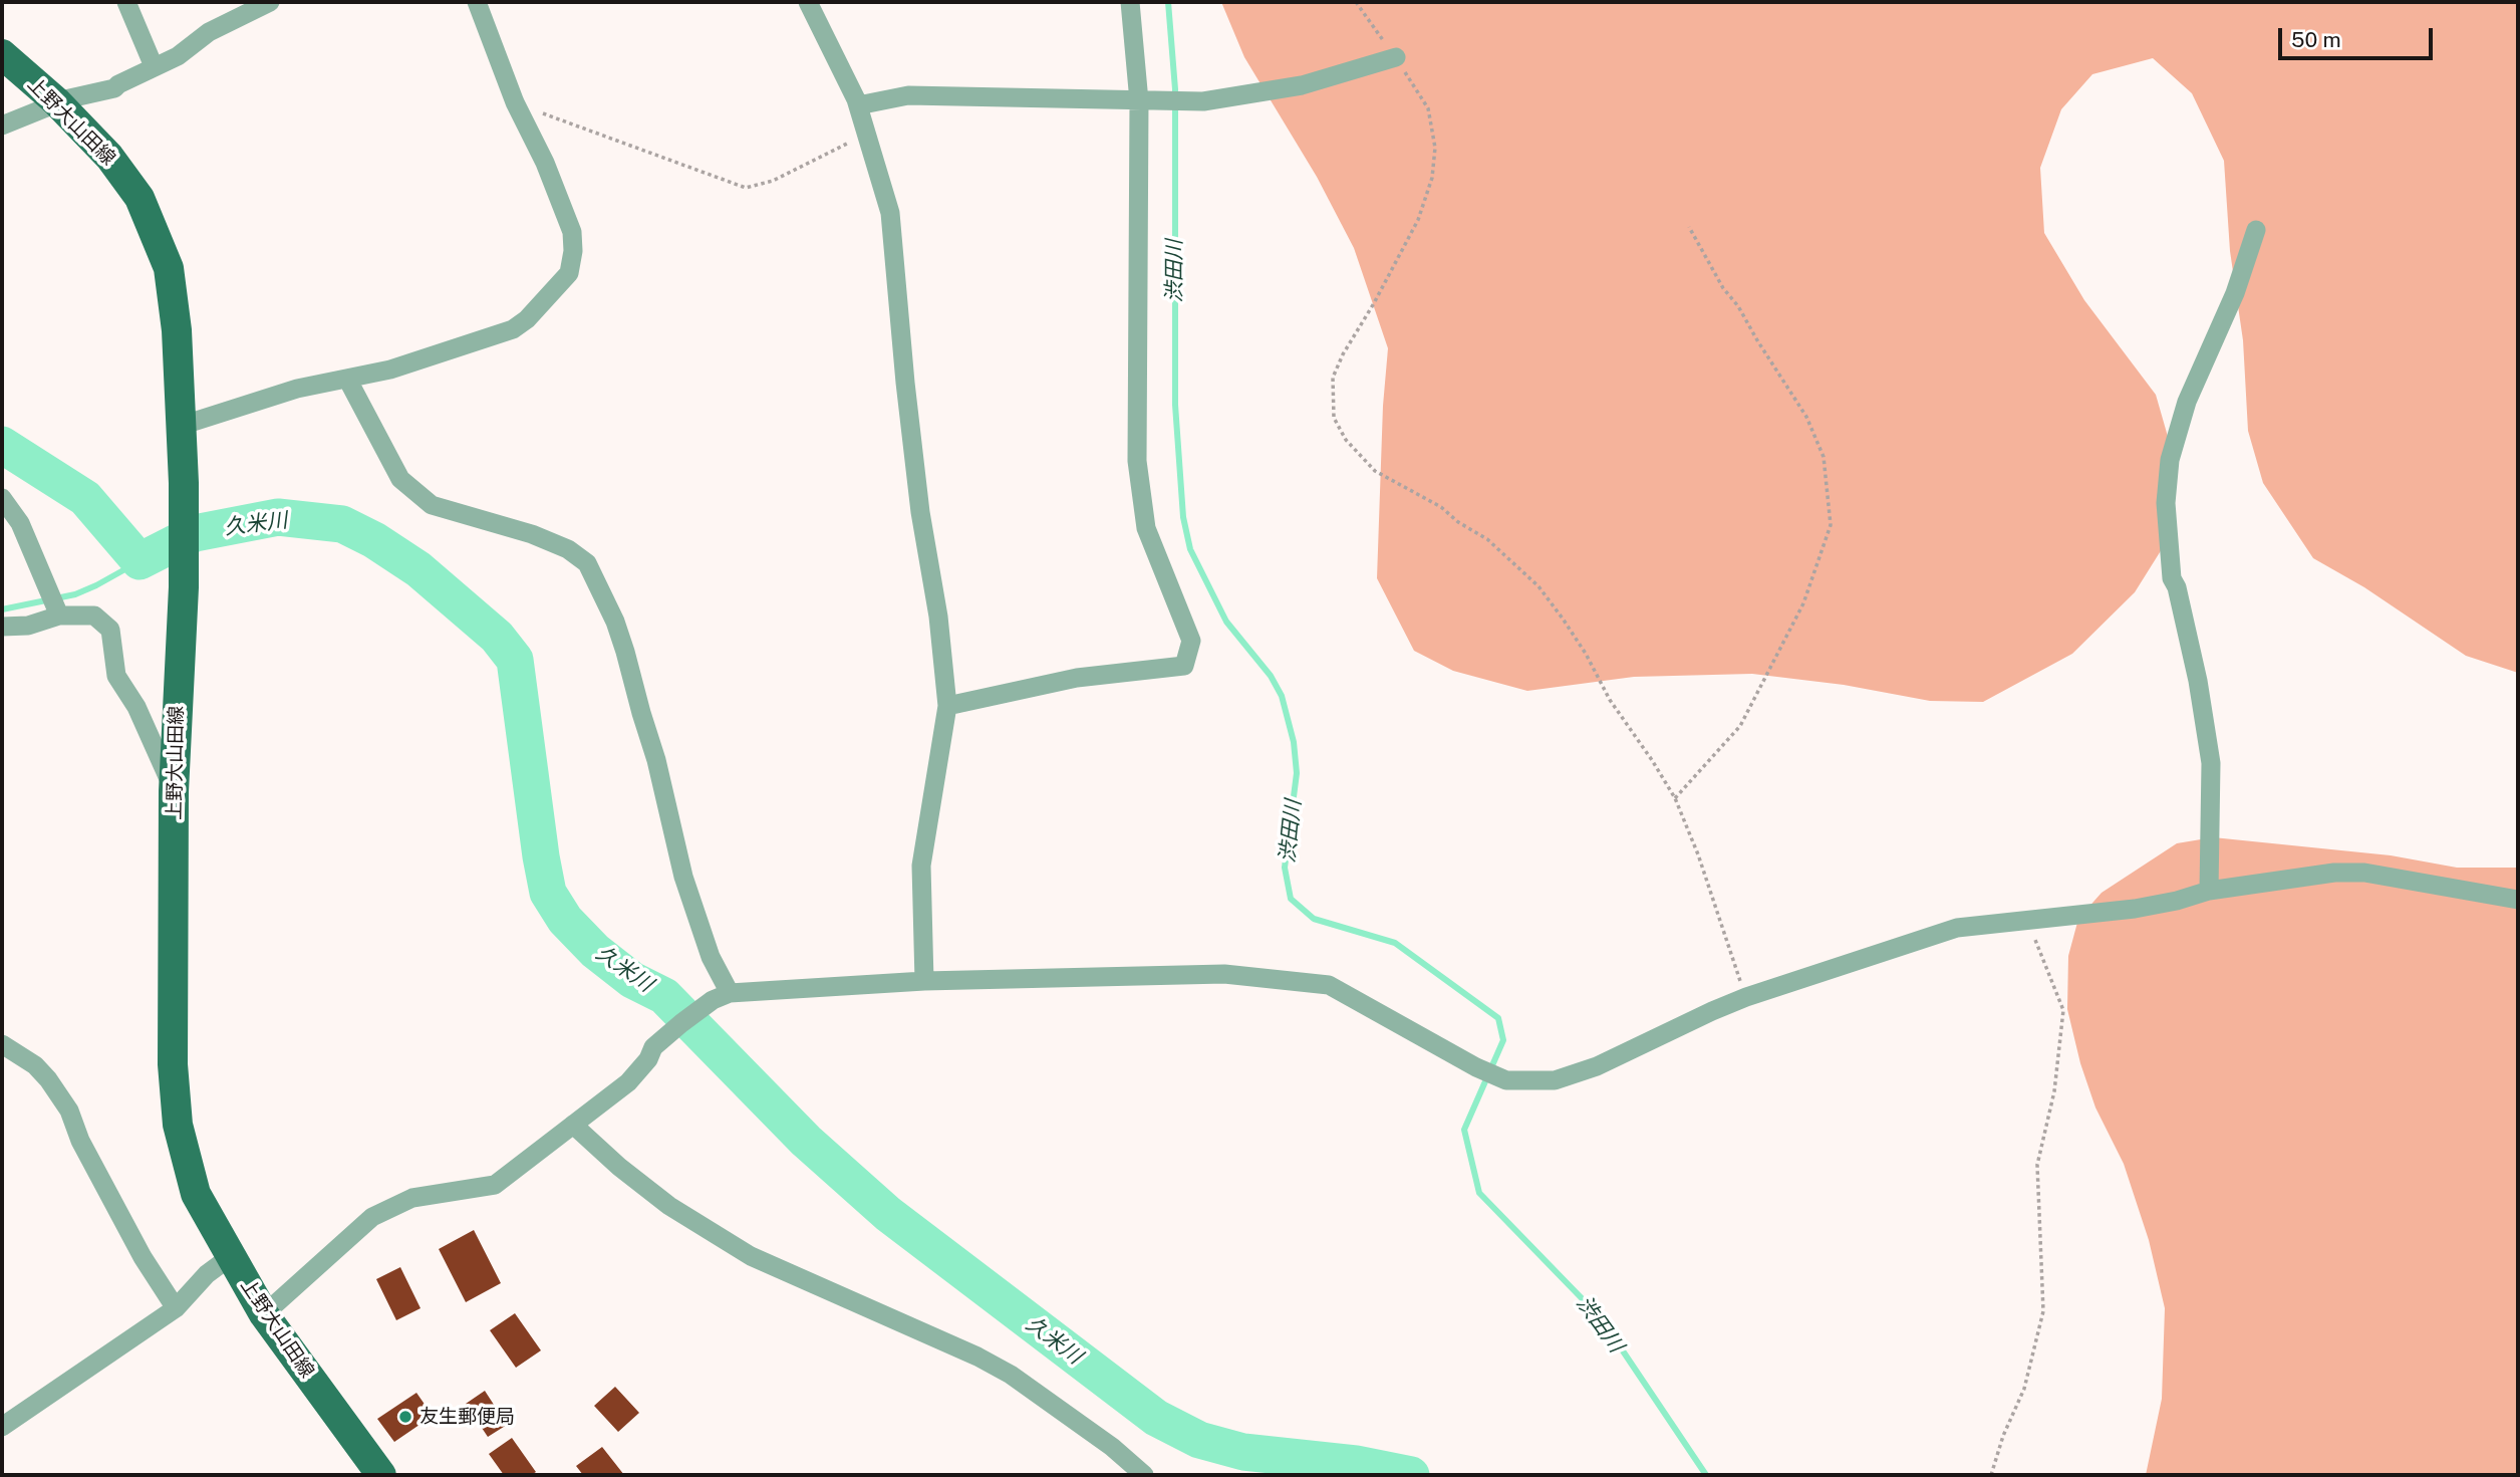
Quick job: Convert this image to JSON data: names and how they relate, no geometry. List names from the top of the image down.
{
  "streets": {
    "main road": ["上野大山田線"]
  },
  "water": ["渋田川", "久米川"],
  "places": ["友生郵便局"],
  "scale_bar": "50 m"
}
